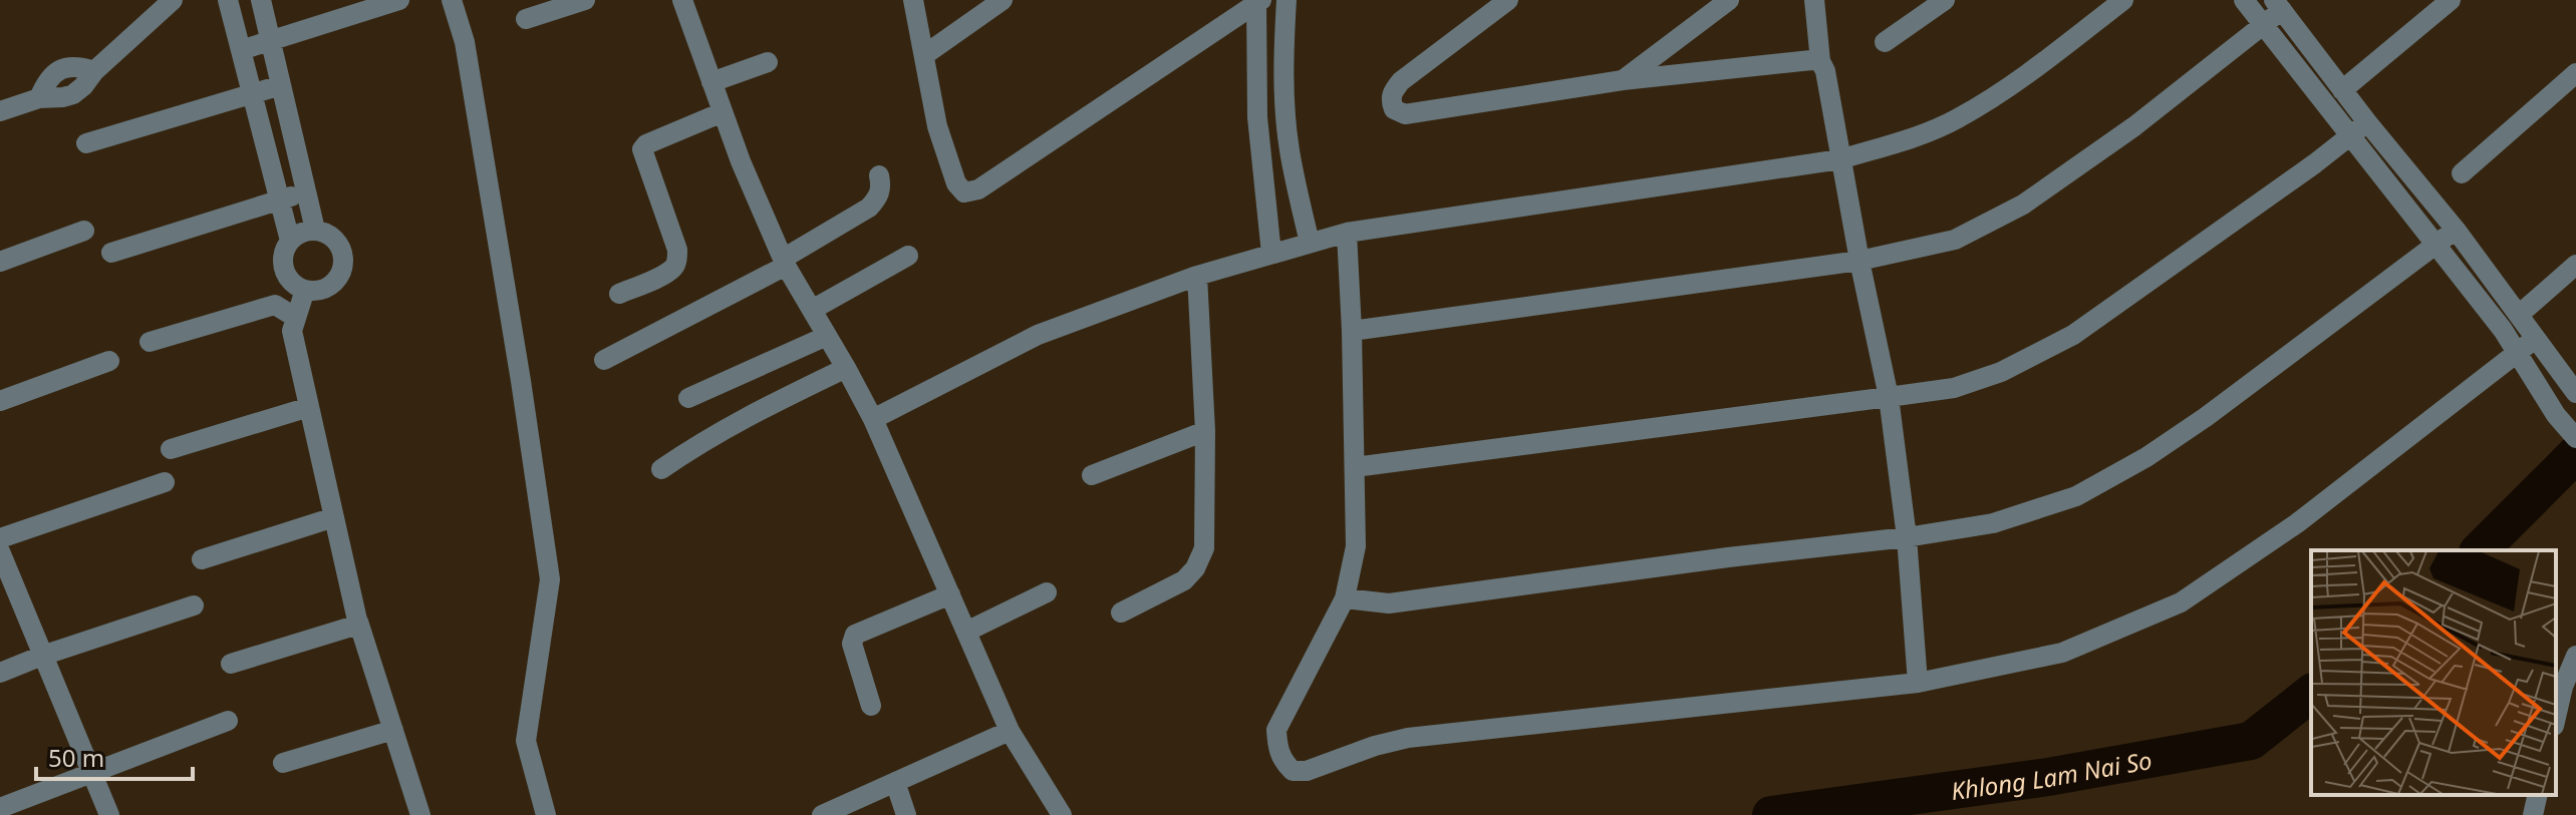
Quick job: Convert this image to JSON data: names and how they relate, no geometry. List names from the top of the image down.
{
  "water": ["Khlong Lam Nai So"],
  "scale_bar": "50 m"
}
